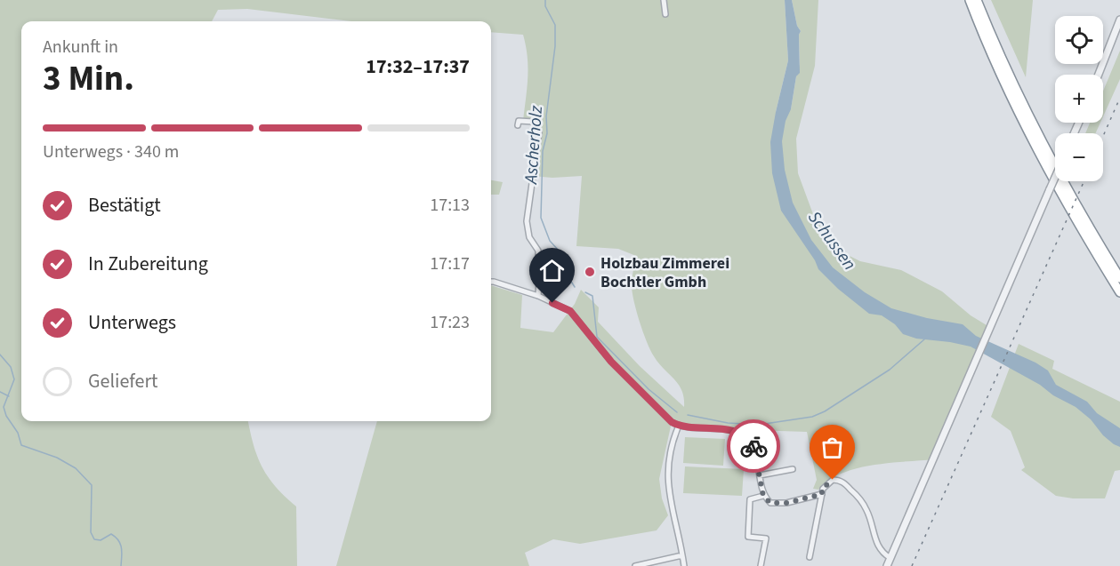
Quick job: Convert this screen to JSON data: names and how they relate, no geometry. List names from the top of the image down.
{
  "water": ["Ascherholz", "Schussen"],
  "places": ["Holzbau Zimmerei Bochtler Gmbh"],
  "page": {
    "map_buttons": ["+", "−"],
    "heading": ["3 Min.", "Ankunft in", "17:32–17:37"],
    "bar": "Unterwegs · 340 m",
    "list": [
      ["Bestätigt", "17:13"],
      ["In Zubereitung", "17:17"],
      ["Unterwegs", "17:23"],
      "Geliefert"
    ]
  }
}
